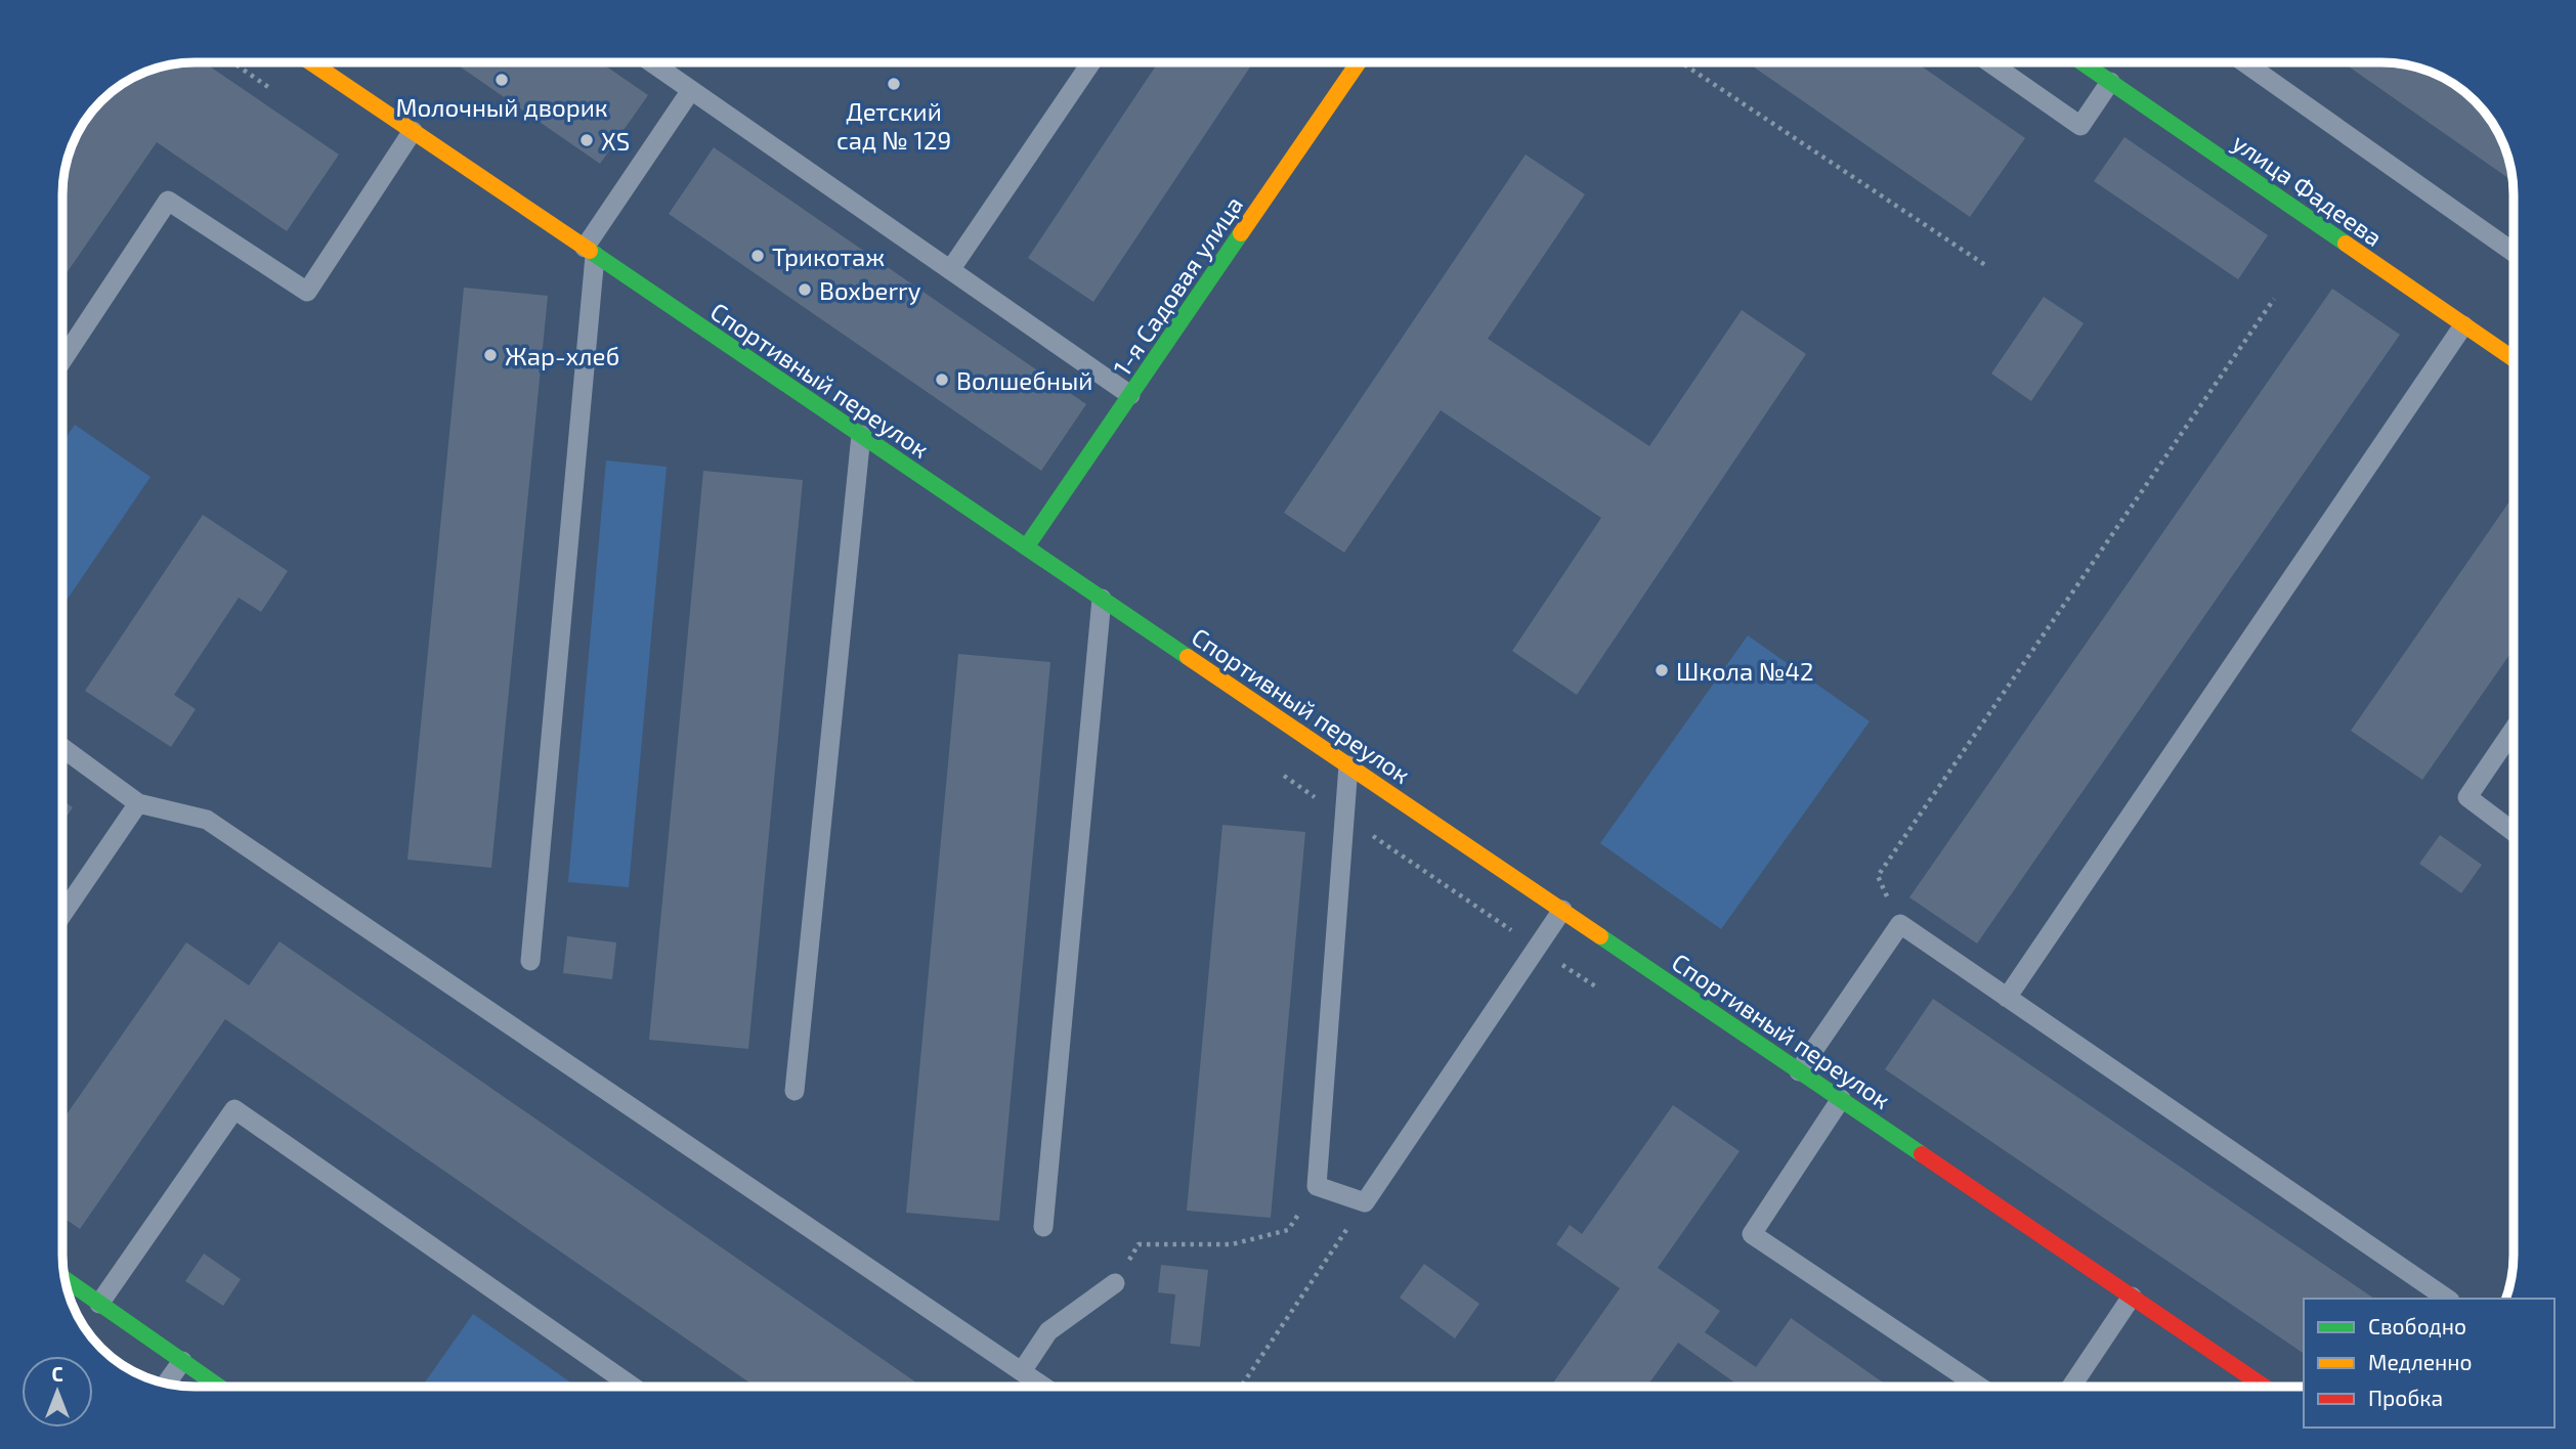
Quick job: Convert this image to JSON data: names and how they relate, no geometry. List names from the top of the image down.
{
  "streets": {
    "street": ["улица Фадеева", "1-я Садовая улица", "Спортивный переулок"]
  },
  "crossings": [
    ["1-я Садовая улица", "Спортивный переулок"]
  ],
  "places": [
    "Молочный дворик",
    "Детский сад № 129",
    "XS",
    "Трикотаж",
    "Boxberry",
    "Жар-хлеб",
    "Волшебный",
    "Школа №42"
  ],
  "legend": ["Свободно", "Медленно", "Пробка"],
  "north": "top"
}
